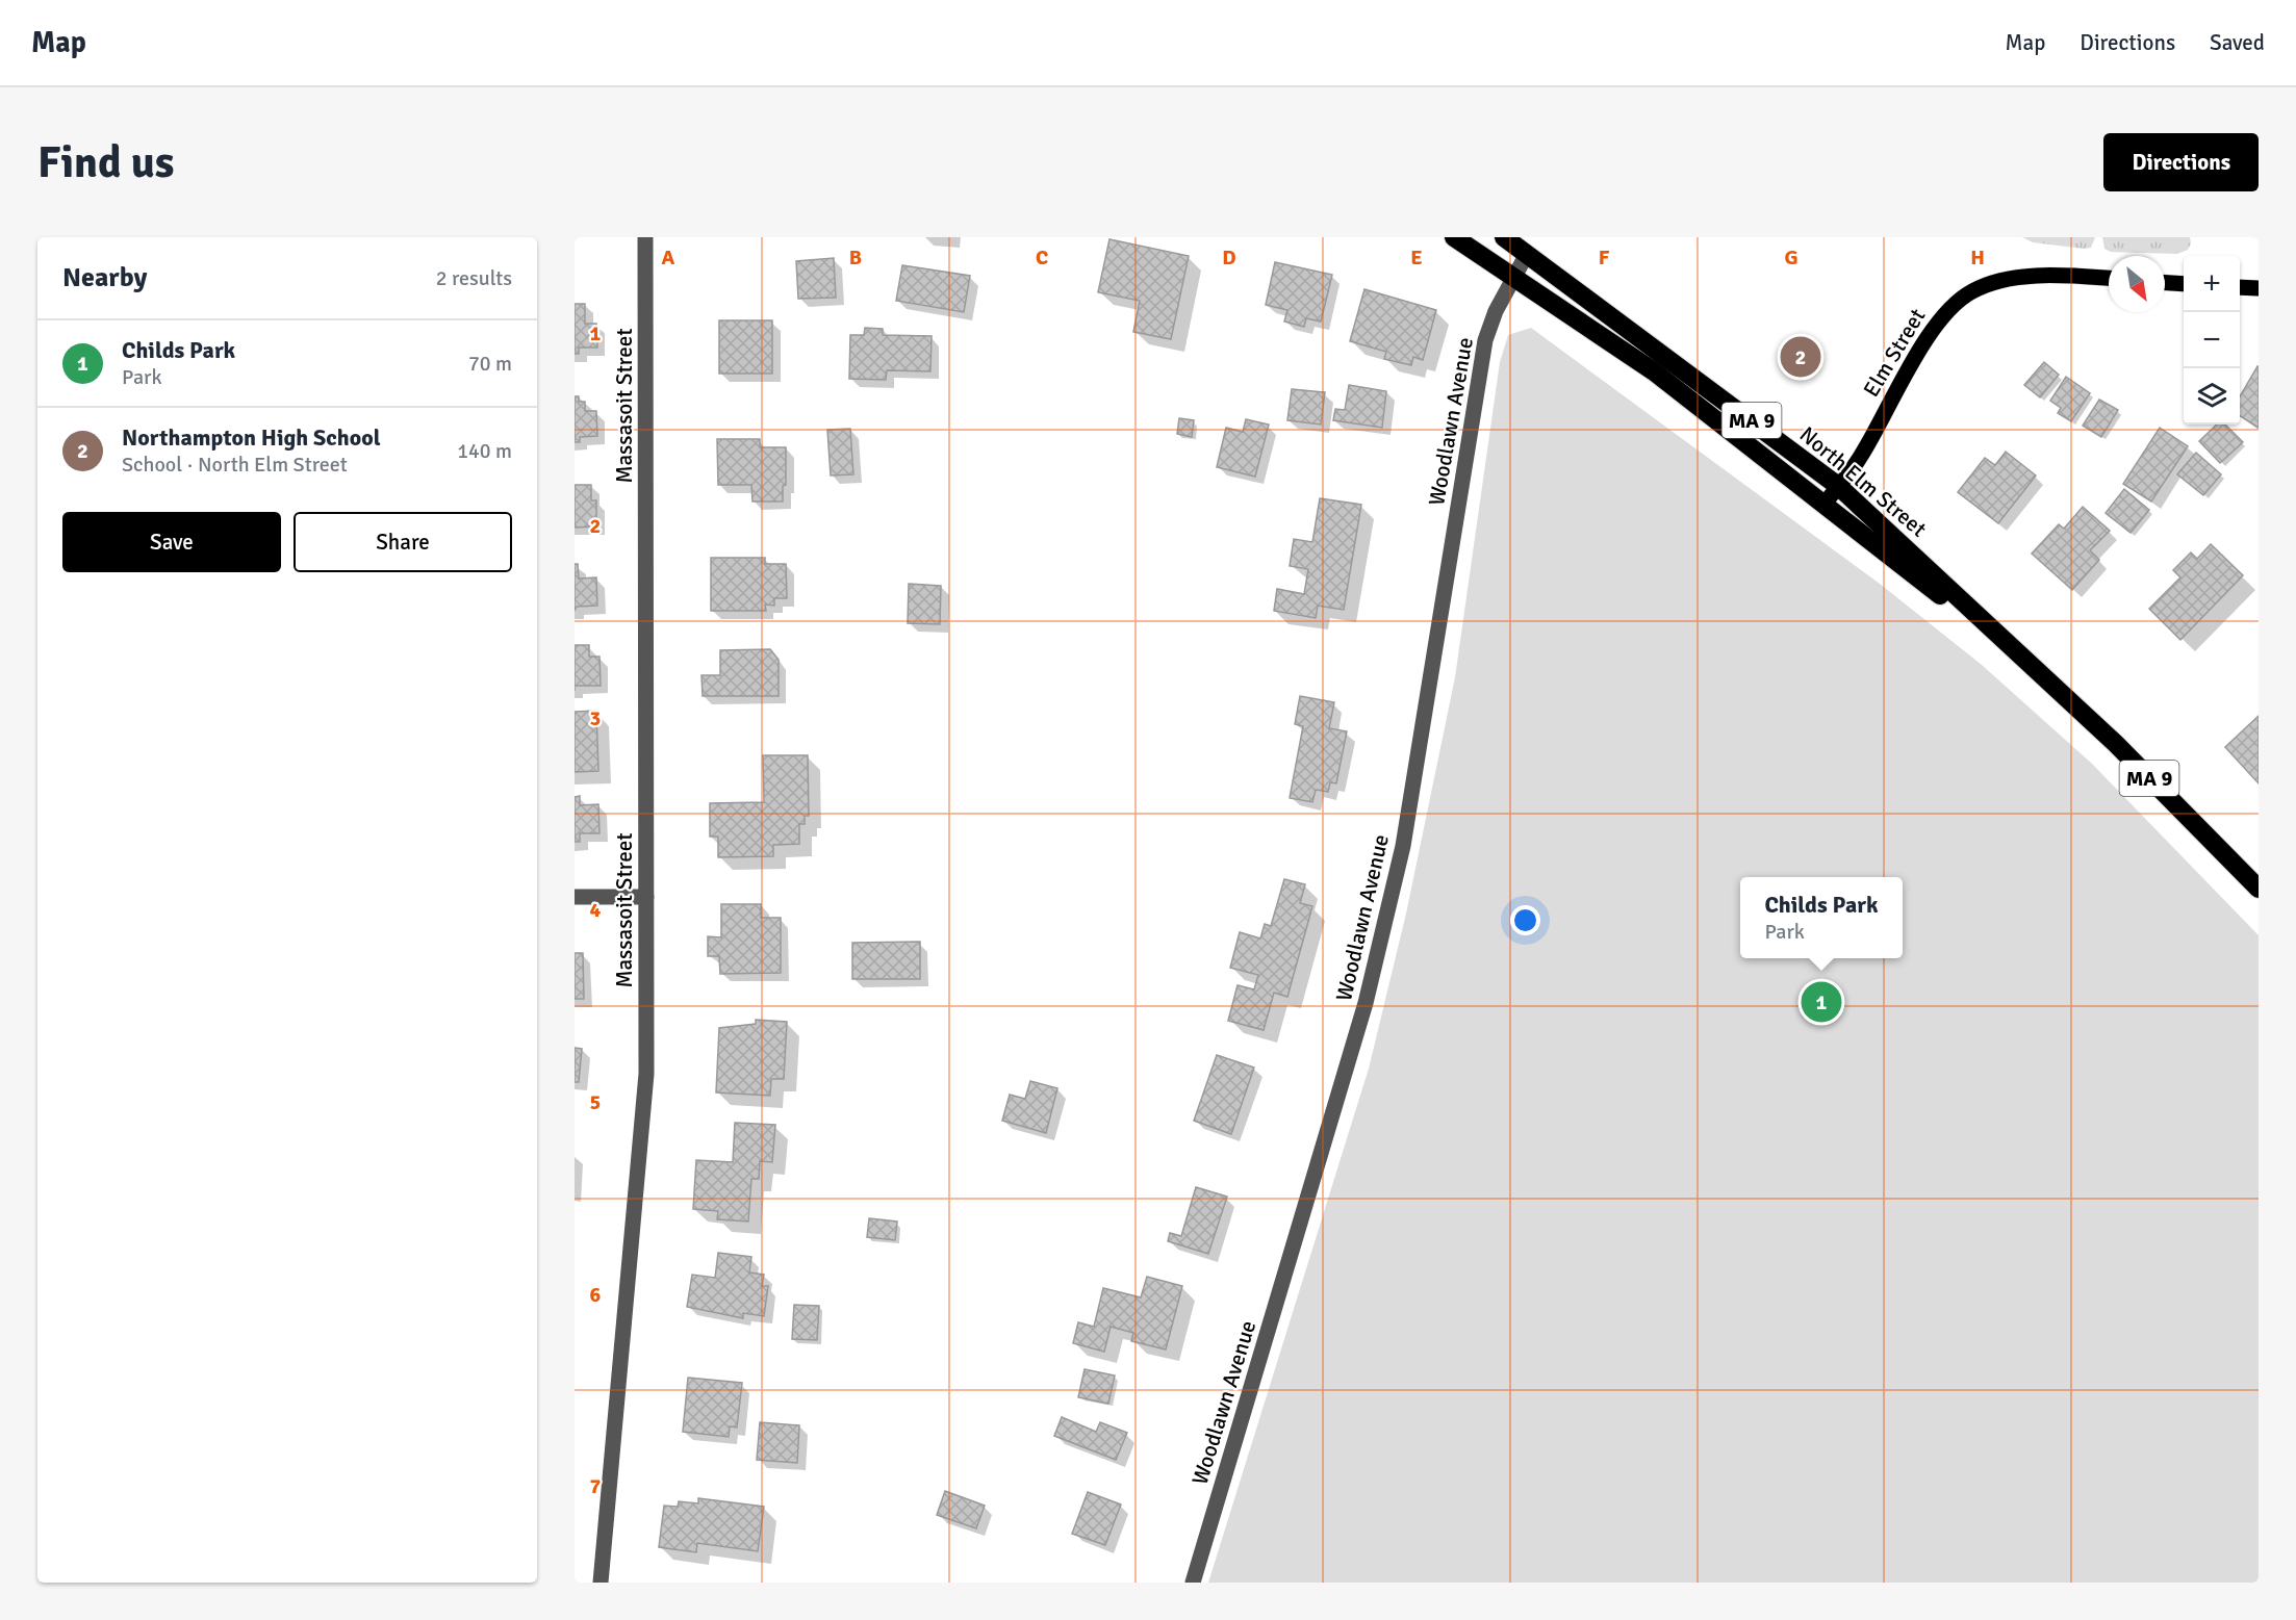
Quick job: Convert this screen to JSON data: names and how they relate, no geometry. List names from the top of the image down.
{
  "streets": {
    "highway": ["MA 9", "North Elm Street"],
    "main road": ["Elm Street"],
    "street": ["Massasoit Street", "Woodlawn Avenue"]
  },
  "crossings": [
    ["Elm Street", "North Elm Street"],
    ["MA 9", "Woodlawn Avenue"],
    ["MA 9", "North Elm Street"],
    ["Woodlawn Avenue", "North Elm Street"]
  ],
  "north": "bottom right",
  "page": {
    "header": "Map",
    "nav": ["Map", "Directions", "Saved"],
    "buttons": [
      "Directions",
      ["Save", "Share"]
    ],
    "title": "Find us",
    "heading": ["Nearby", "2 results"],
    "map_buttons": ["+", "−"],
    "list": [
      {
        "mark": "1",
        "name": "Childs Park",
        "note": "Park",
        "value": "70 m"
      },
      {
        "mark": "2",
        "name": "Northampton High School",
        "note": "School · North Elm Street",
        "value": "140 m"
      }
    ],
    "pins": ["2", "1"],
    "popup": ["Childs Park", "Park"]
  },
  "grid": {
    "columns": [
      "A",
      "B",
      "C",
      "D",
      "E",
      "F",
      "G",
      "H"
    ],
    "rows": [
      "1",
      "2",
      "3",
      "4",
      "5",
      "6",
      "7"
    ]
  }
}
